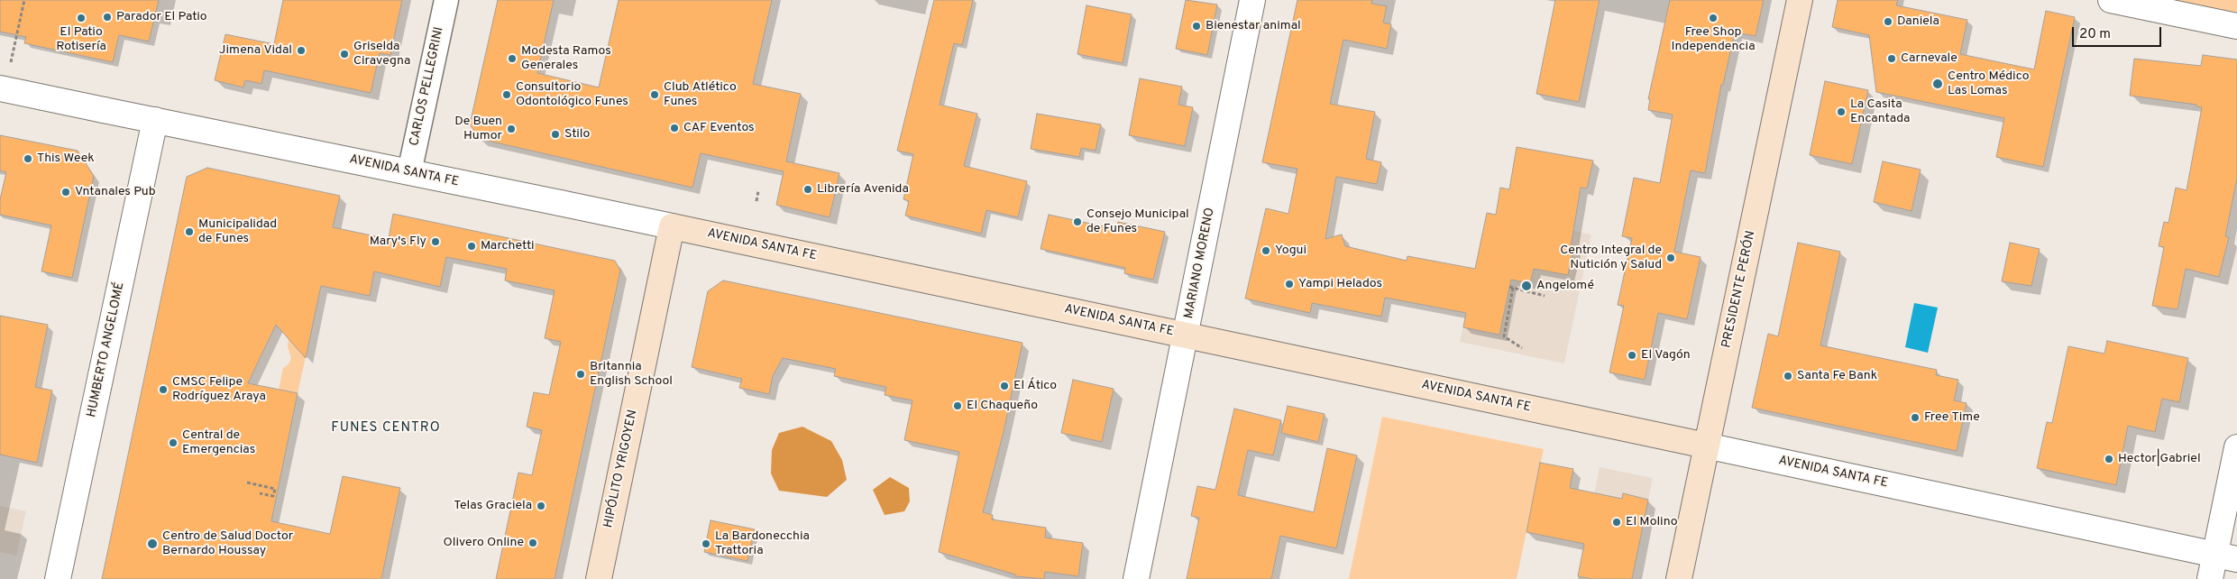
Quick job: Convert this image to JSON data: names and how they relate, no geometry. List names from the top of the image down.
{
  "streets": {
    "main road": ["AVENIDA SANTA FE", "PRESIDENTE PERÓN", "HIPÓLITO YRIGOYEN"],
    "street": ["CARLOS PELLEGRINI", "MARIANO MORENO", "HUMBERTO ANGELOMÉ"]
  },
  "crossings": [
    ["CARLOS PELLEGRINI", "AVENIDA SANTA FE"],
    ["AVENIDA SANTA FE", "MARIANO MORENO"],
    ["AVENIDA SANTA FE", "PRESIDENTE PERÓN"],
    ["AVENIDA SANTA FE", "HUMBERTO ANGELOMÉ"],
    ["AVENIDA SANTA FE", "HIPÓLITO YRIGOYEN"]
  ],
  "districts": ["FUNES CENTRO"],
  "places": [
    "Parador El Patio",
    "El Patio Rotisería",
    "Free Shop Independencia",
    "Daniela",
    "Bienestar animal",
    "Jimena Vidal",
    "Griselda Ciravegna",
    "Modesta Ramos Generales",
    "Carnevale",
    "Centro Médico Las Lomas",
    "Consultorio Odontológico Funes",
    "Club Atlético Funes",
    "La Casita Encantada",
    "CAF Eventos",
    "De Buen Humor",
    "Stilo",
    "This Week",
    "Librería Avenida",
    "Vntanales Pub",
    "Consejo Municipal de Funes",
    "Municipalidad de Funes",
    "Mary's Fly",
    "Marchetti",
    "Yogui",
    "Centro Integral de Nutición y Salud",
    "Yampi Helados",
    "Angelomé",
    "El Vagón",
    "Britannia English School",
    "Santa Fe Bank",
    "El Ático",
    "CMSC Felipe Rodríguez Araya",
    "El Chaqueño",
    "Free Time",
    "Central de Emergencias",
    "Hector|Gabriel",
    "Telas Graciela",
    "El Molino",
    "Olivero Online",
    "Centro de Salud Doctor Bernardo Houssay",
    "La Bardonecchia Trattoria"
  ],
  "scale_bar": "20 m"
}
